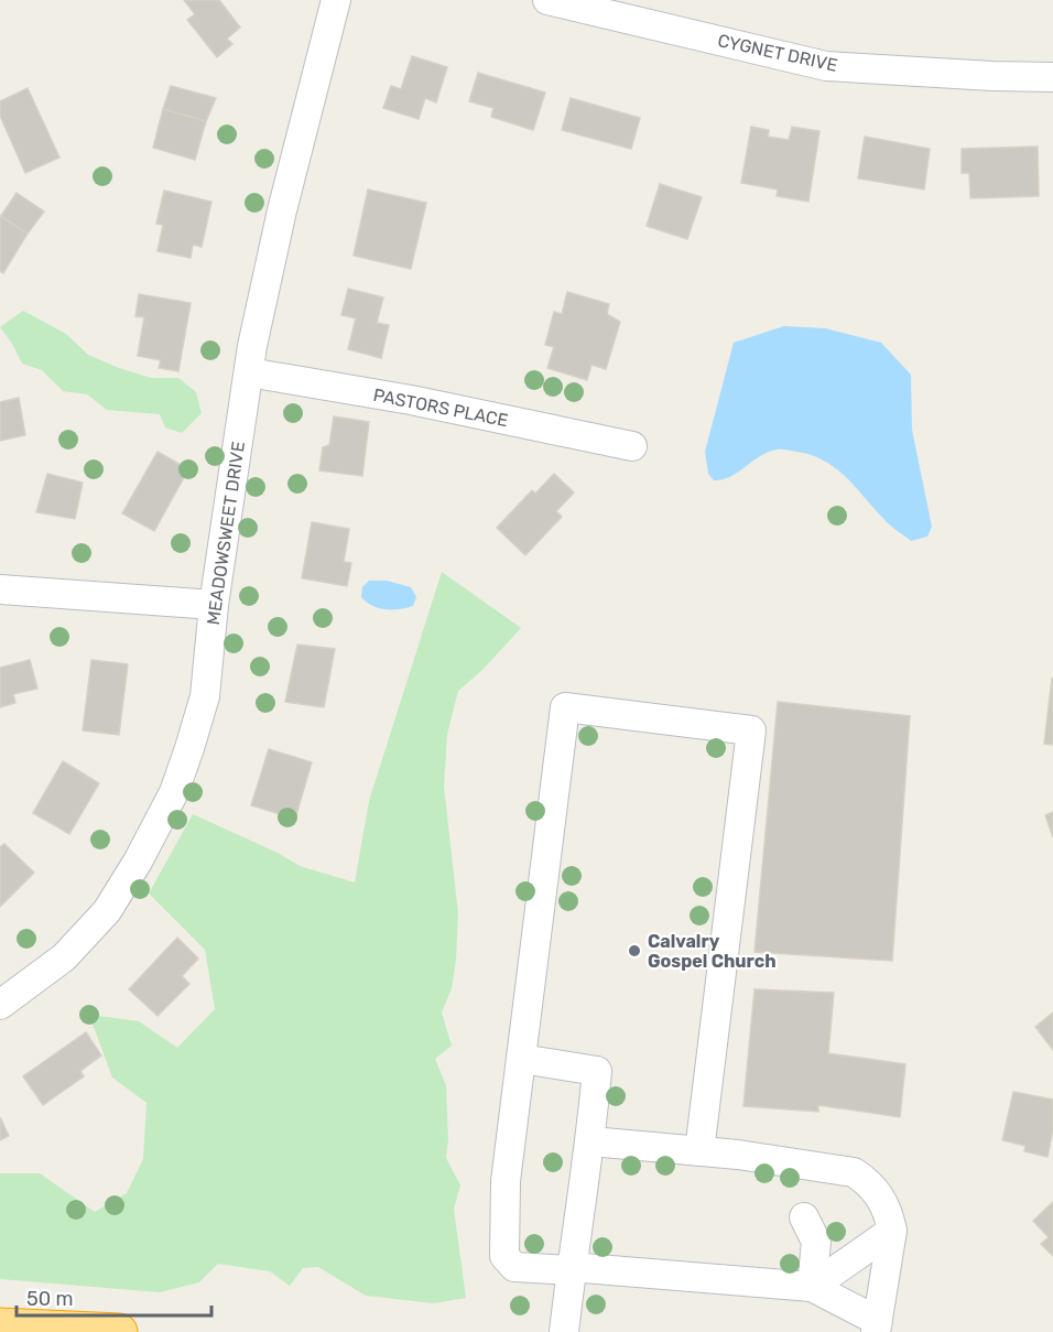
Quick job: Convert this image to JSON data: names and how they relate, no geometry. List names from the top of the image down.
{
  "streets": {
    "street": ["CYGNET DRIVE", "PASTORS PLACE", "MEADOWSWEET DRIVE"]
  },
  "crossings": [
    ["PASTORS PLACE", "MEADOWSWEET DRIVE"]
  ],
  "places": ["Calvalry Gospel Church"],
  "scale_bar": "50 m"
}
